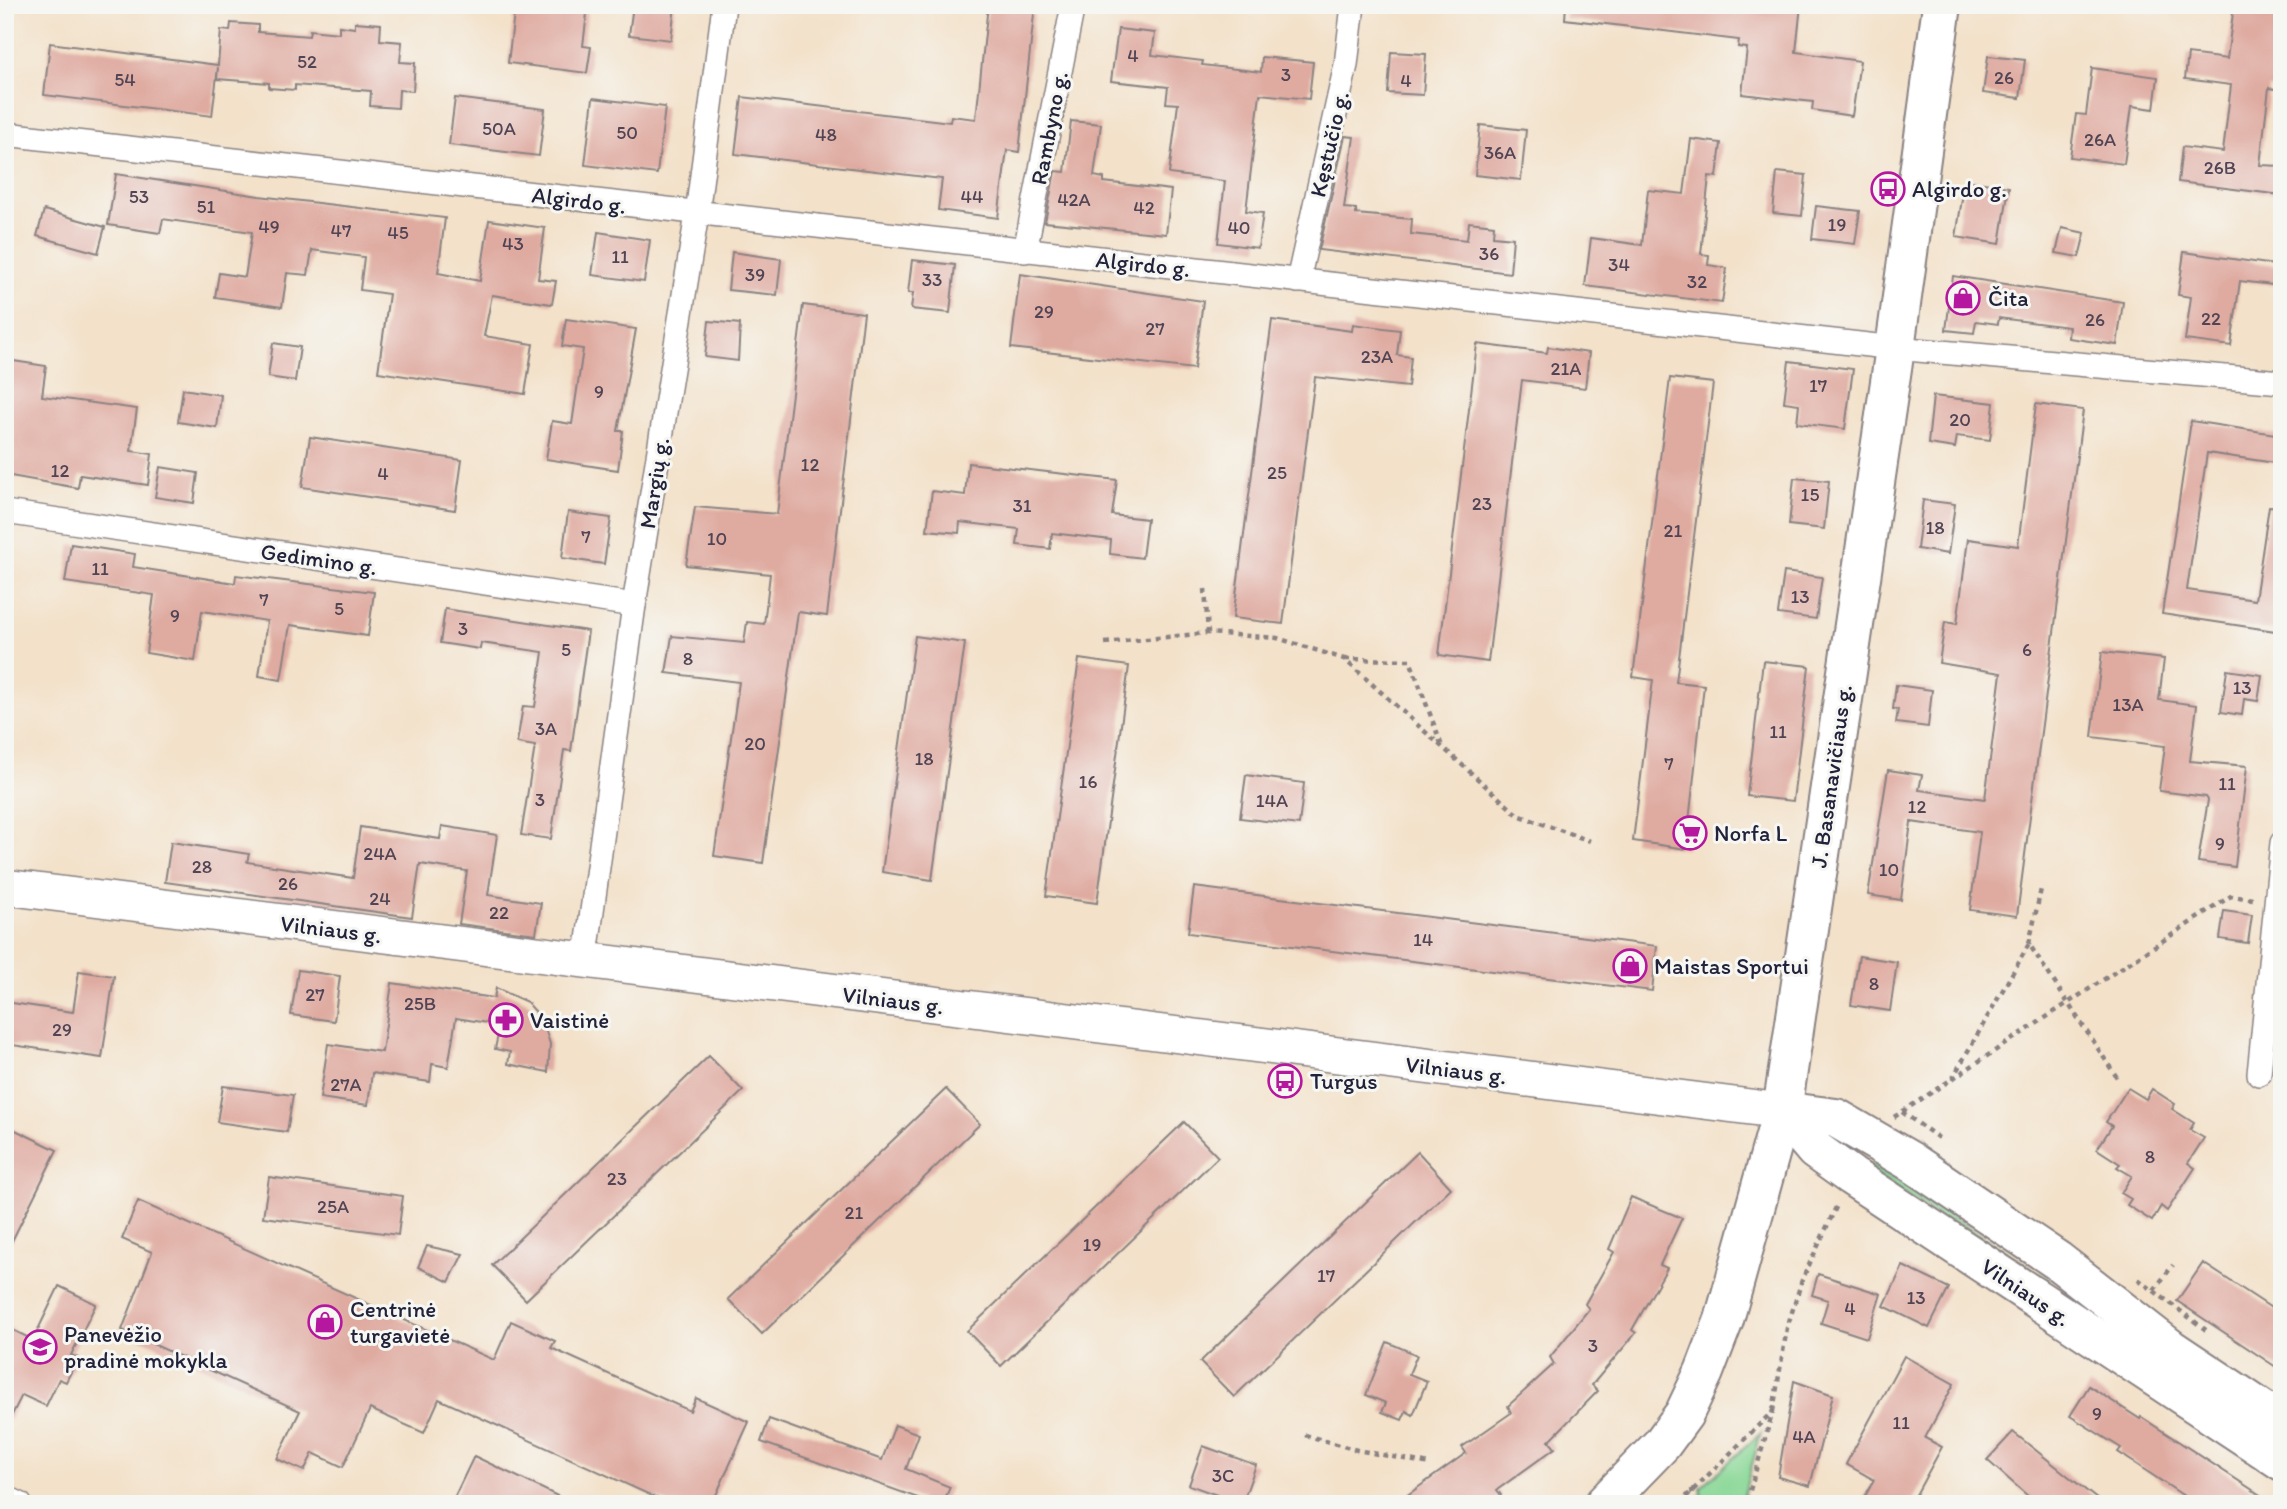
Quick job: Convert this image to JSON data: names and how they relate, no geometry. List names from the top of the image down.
{
  "streets": {
    "highway": ["J. Basanavičiaus g.", "Vilniaus g."],
    "street": [
      "Rambyno g.",
      "Kęstučio g.",
      "Algirdo g.",
      "Margių g.",
      "Gedimino g."
    ]
  },
  "crossings": [
    ["Rambyno g.", "Algirdo g."],
    ["Kęstučio g.", "Algirdo g."],
    ["Algirdo g.", "Margių g."],
    ["Algirdo g.", "J. Basanavičiaus g."],
    ["Margių g.", "Gedimino g."],
    ["Margių g.", "Vilniaus g."],
    ["J. Basanavičiaus g.", "Vilniaus g."]
  ],
  "places": {
    "bus stop": ["Algirdo g.", "Turgus"],
    "shop": ["Čita", "Maistas Sportui", "Centrinė turgavietė"],
    "supermarket": ["Norfa L"],
    "pharmacy": ["Vaistinė"],
    "school or university": ["Panevėžio pradinė mokykla"]
  },
  "house_numbers": [
    "4",
    "52",
    "3",
    "26",
    "54",
    "4",
    "50A",
    "50",
    "48",
    "26A",
    "36A",
    "26B",
    "53",
    "44",
    "42A",
    "51",
    "42",
    "19",
    "49",
    "40",
    "47",
    "45",
    "43",
    "36",
    "11",
    "34",
    "39",
    "33",
    "32",
    "29",
    "22",
    "26",
    "27",
    "23A",
    "21A",
    "17",
    "9",
    "20",
    "12",
    "12",
    "25",
    "4",
    "15",
    "23",
    "31",
    "18",
    "21",
    "7",
    "10",
    "11",
    "13",
    "7",
    "5",
    "9",
    "3",
    "5",
    "6",
    "8",
    "13",
    "13A",
    "3A",
    "11",
    "20",
    "18",
    "7",
    "16",
    "11",
    "3",
    "14A",
    "12",
    "9",
    "24A",
    "28",
    "10",
    "26",
    "24",
    "22",
    "14",
    "8",
    "27",
    "25B",
    "29",
    "27A",
    "8",
    "23",
    "25A",
    "21",
    "19",
    "17",
    "13",
    "4",
    "3",
    "9",
    "11",
    "4A",
    "3C"
  ]
}
